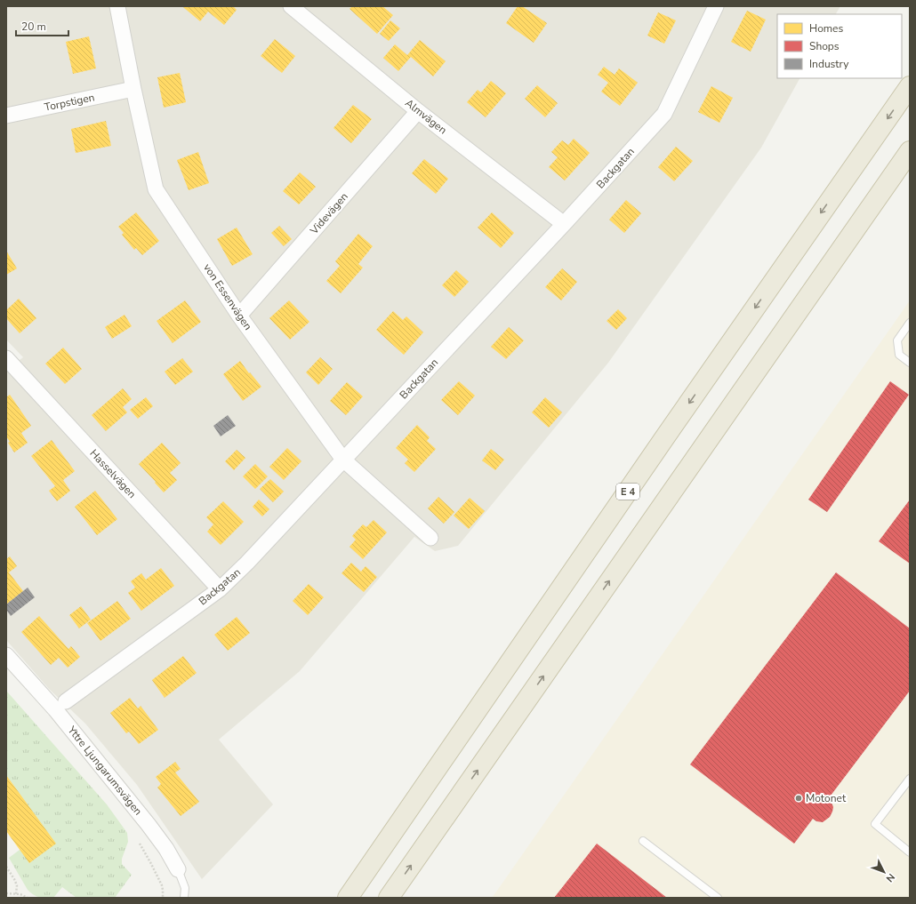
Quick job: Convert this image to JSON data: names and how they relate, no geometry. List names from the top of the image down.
{
  "streets": {
    "highway": ["E 4"],
    "street": [
      "Torpstigen",
      "Almvägen",
      "Backgatan",
      "Videvägen",
      "von Essenvägen",
      "Hasselvägen",
      "Yttre Ljungarumsvägen"
    ]
  },
  "crossings": [
    ["Torpstigen", "von Essenvägen"],
    ["Almvägen", "Backgatan"],
    ["Almvägen", "Videvägen"],
    ["Backgatan", "von Essenvägen"],
    ["Backgatan", "Hasselvägen"],
    ["Videvägen", "von Essenvägen"]
  ],
  "places": ["Motonet"],
  "legend": ["Homes", "Shops", "Industry"],
  "scale_bar": "20 m",
  "north": "bottom right"
}
